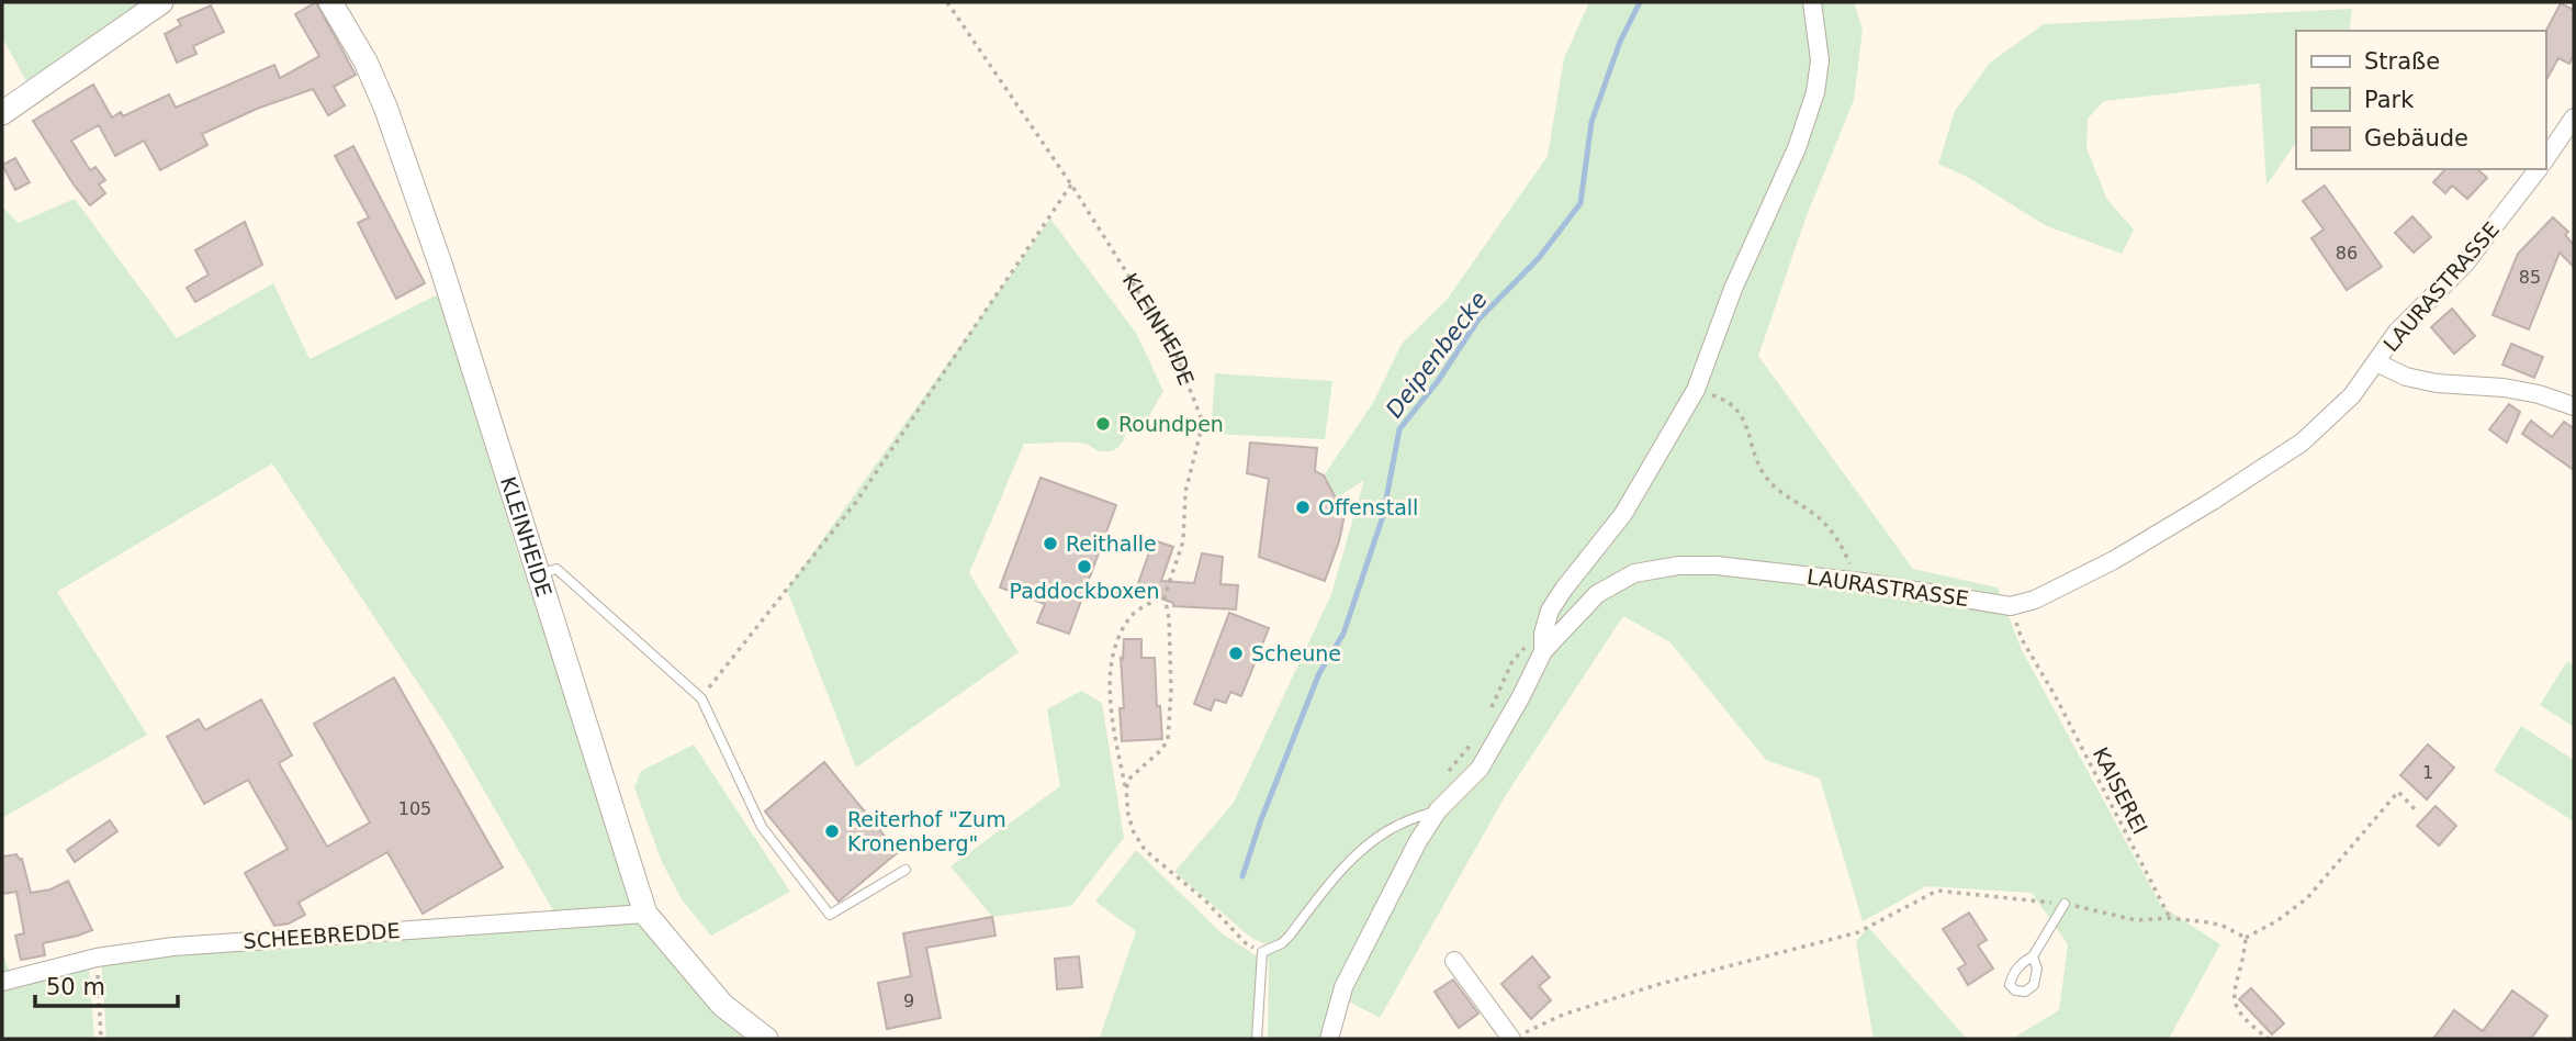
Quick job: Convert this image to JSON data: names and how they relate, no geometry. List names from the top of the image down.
{
  "streets": {
    "street": ["LAURASTRASSE", "KLEINHEIDE", "SCHEEBREDDE"],
    "path": ["KAISEREI"]
  },
  "crossings": [
    ["LAURASTRASSE", "KAISEREI"],
    ["KLEINHEIDE", "SCHEEBREDDE"]
  ],
  "water": ["Deipenbecke"],
  "places": [
    "Roundpen",
    "Offenstall",
    "Reithalle",
    "Paddockboxen",
    "Scheune",
    "Reiterhof \"Zum Kronenberg\""
  ],
  "house_numbers": [
    "86",
    "85",
    "1",
    "105",
    "9"
  ],
  "legend": ["Straße", "Park", "Gebäude"],
  "scale_bar": "50 m"
}
